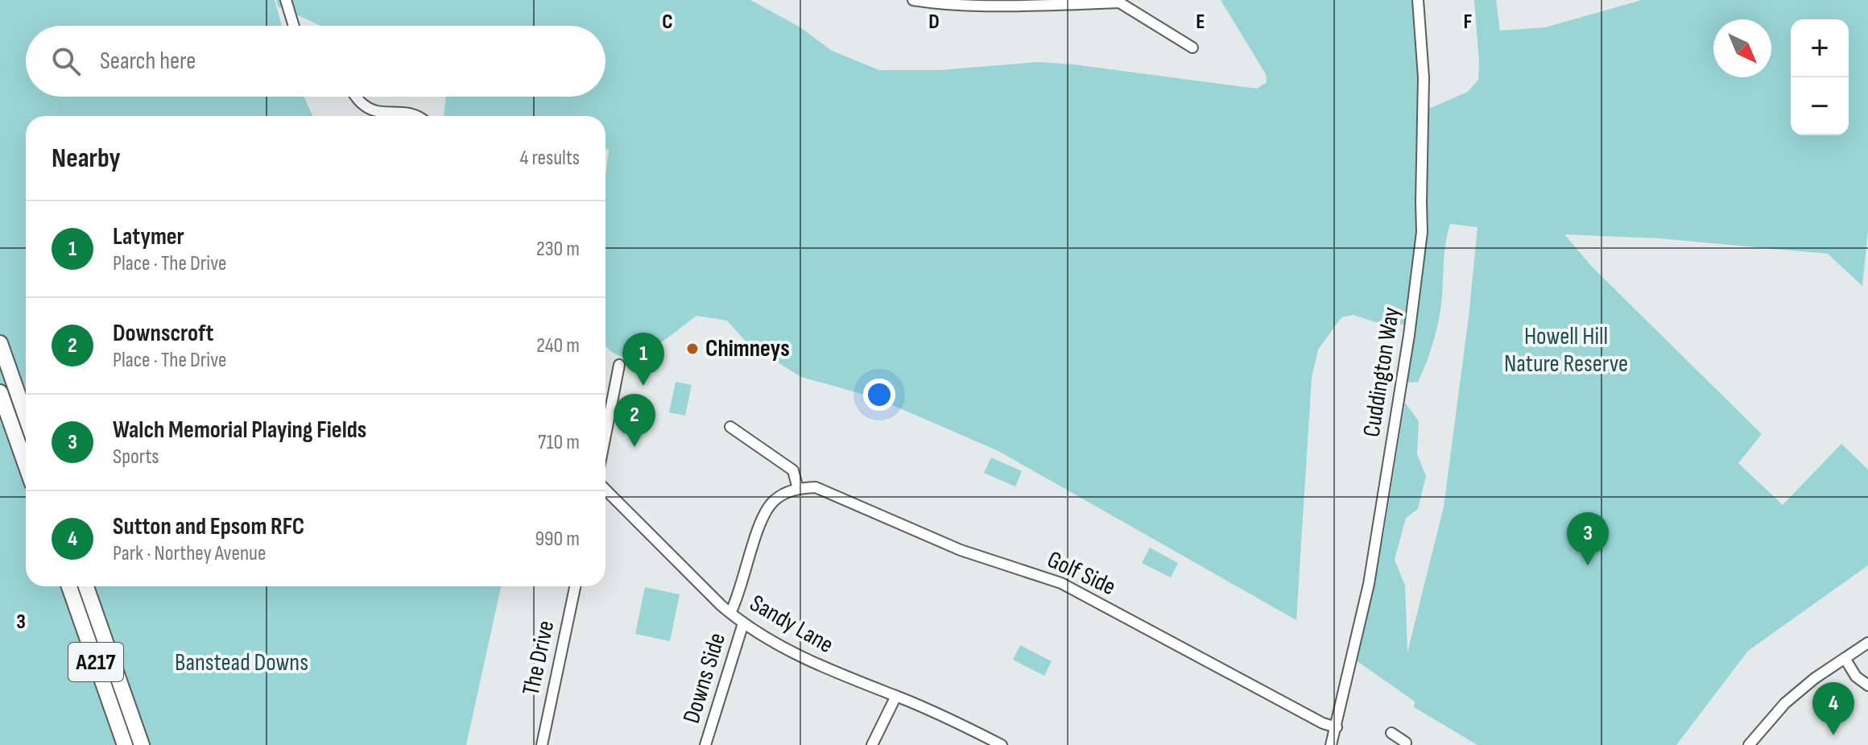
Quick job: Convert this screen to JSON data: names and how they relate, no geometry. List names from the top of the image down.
{
  "streets": {
    "highway": ["A217"],
    "street": [
      "Cuddington Way",
      "Golf Side",
      "Sandy Lane",
      "The Drive",
      "Downs Side"
    ]
  },
  "crossings": [
    ["Cuddington Way", "Golf Side"],
    ["Sandy Lane", "Downs Side"]
  ],
  "parks": ["Howell Hill Nature Reserve", "Banstead Downs"],
  "places": ["Chimneys"],
  "north": "bottom right",
  "page": {
    "map_buttons": ["+", "−"],
    "search": "Search here",
    "heading": ["Nearby", "4 results"],
    "list": [
      {
        "mark": "1",
        "name": "Latymer",
        "note": "Place · The Drive",
        "value": "230 m"
      },
      {
        "mark": "2",
        "name": "Downscroft",
        "note": "Place · The Drive",
        "value": "240 m"
      },
      {
        "mark": "3",
        "name": "Walch Memorial Playing Fields",
        "note": "Sports",
        "value": "710 m"
      },
      {
        "mark": "4",
        "name": "Sutton and Epsom RFC",
        "note": "Park · Northey Avenue",
        "value": "990 m"
      }
    ],
    "pins": [
      "1",
      "2",
      "3",
      "4"
    ]
  },
  "grid": {
    "columns": [
      "C",
      "D",
      "E",
      "F"
    ],
    "rows": ["3"]
  }
}
